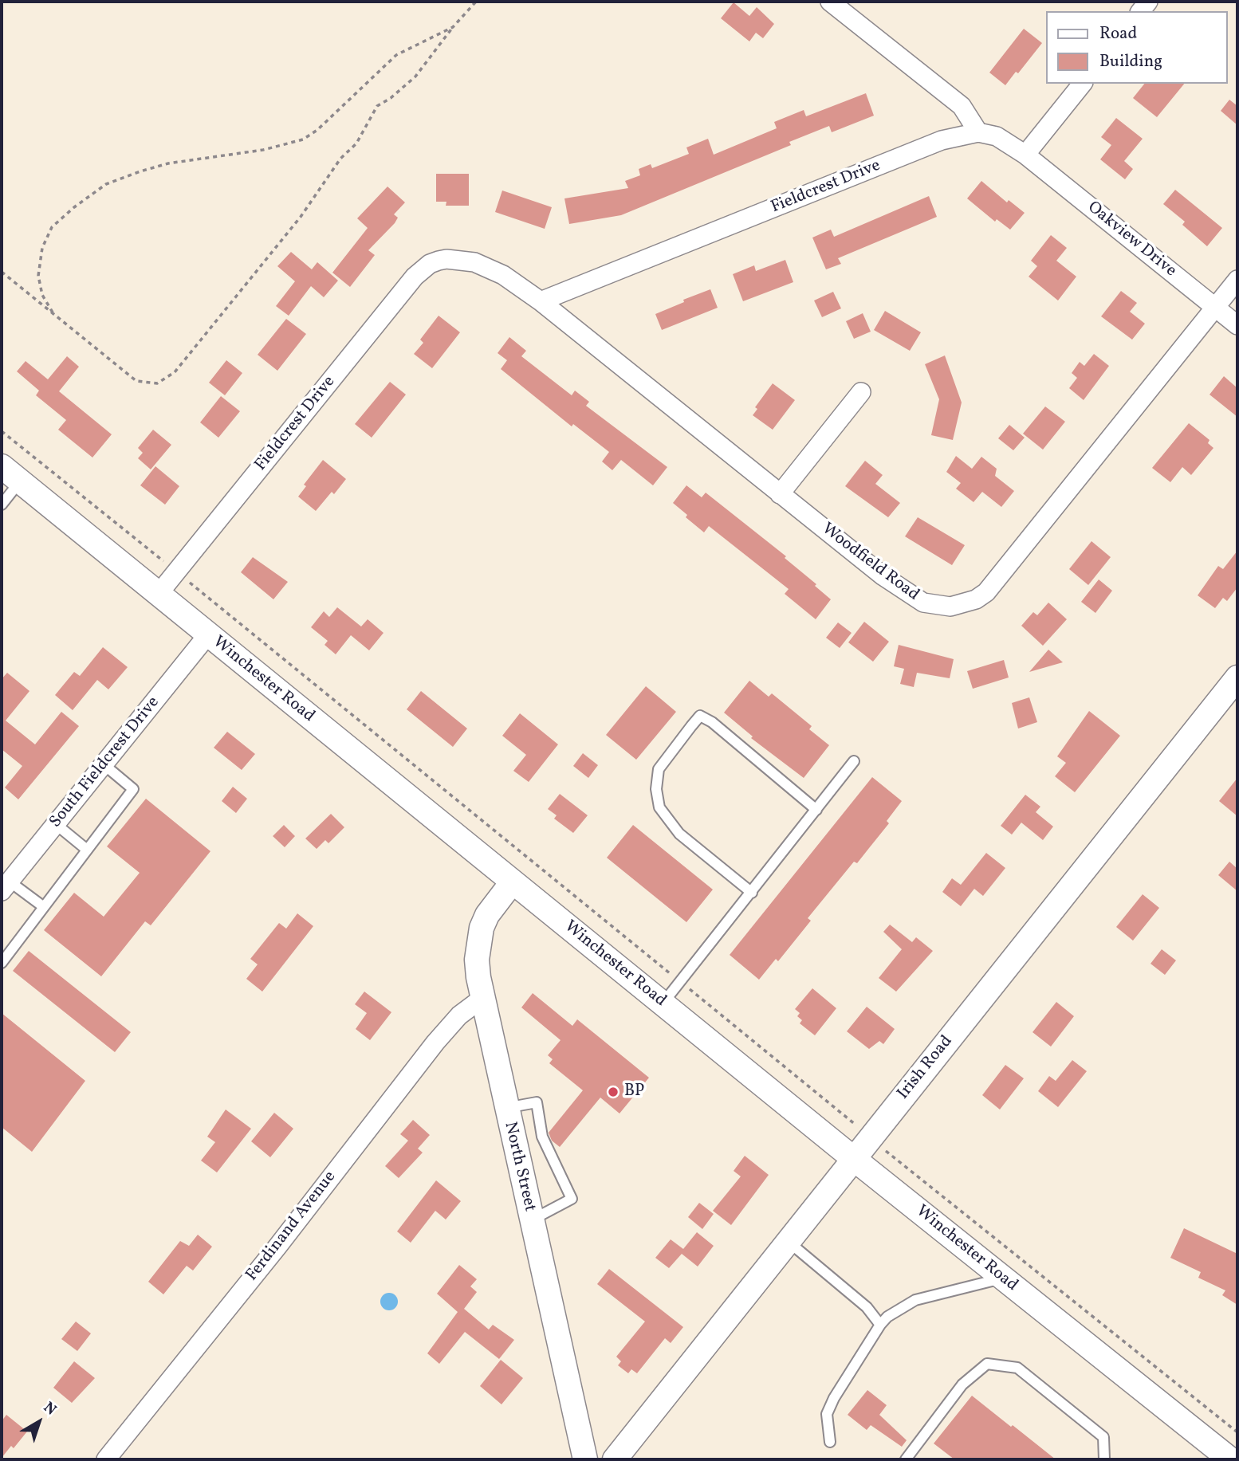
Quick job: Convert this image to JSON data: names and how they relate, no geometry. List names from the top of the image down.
{
  "streets": {
    "street": [
      "Fieldcrest Drive",
      "Oakview Drive",
      "Woodfield Road",
      "Winchester Road",
      "South Fieldcrest Drive",
      "Irish Road",
      "North Street",
      "Ferdinand Avenue"
    ]
  },
  "crossings": [
    ["Fieldcrest Drive", "Woodfield Road"],
    ["Fieldcrest Drive", "Winchester Road"],
    ["Oakview Drive", "Woodfield Road"],
    ["Winchester Road", "South Fieldcrest Drive"],
    ["Winchester Road", "Irish Road"],
    ["Winchester Road", "North Street"],
    ["North Street", "Ferdinand Avenue"]
  ],
  "places": ["BP"],
  "legend": ["Road", "Building"],
  "north": "top right"
}
